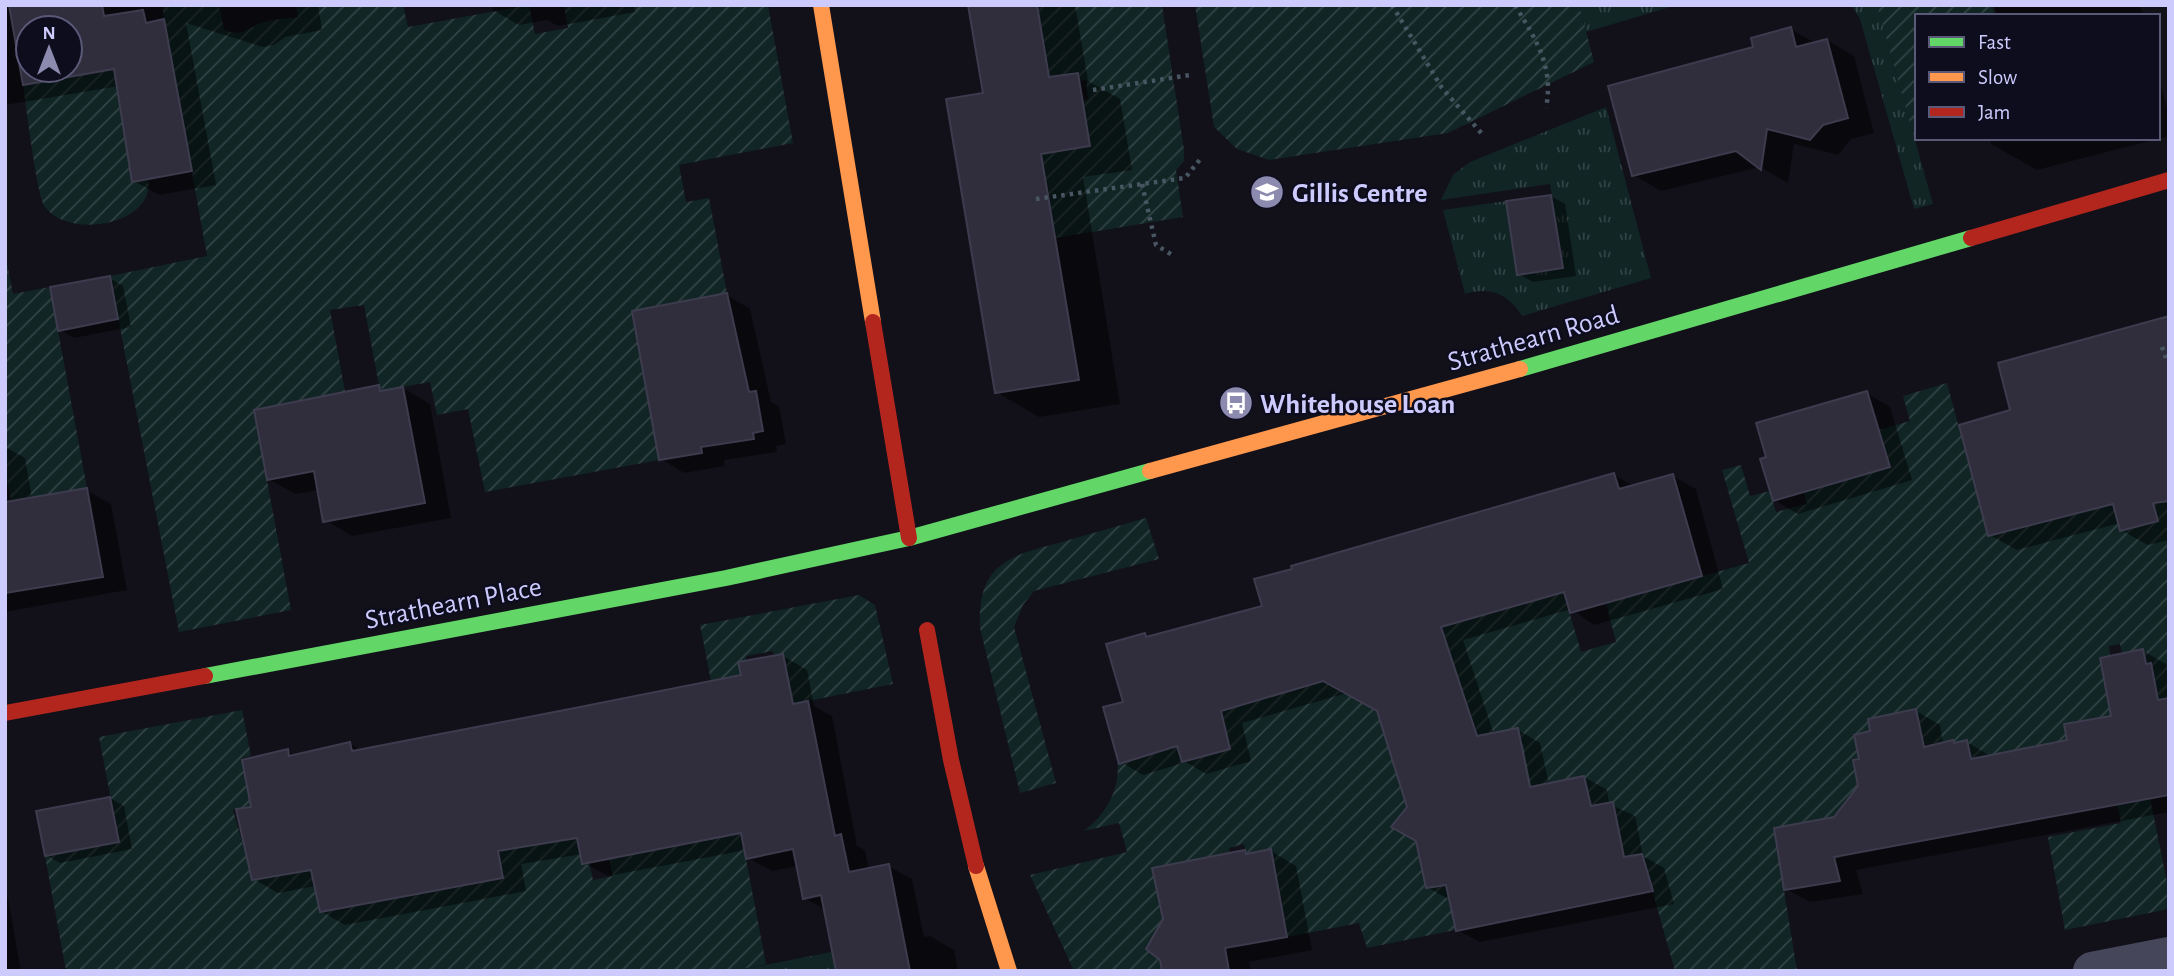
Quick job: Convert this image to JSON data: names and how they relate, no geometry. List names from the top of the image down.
{
  "streets": {
    "street": ["Strathearn Road", "Strathearn Place"]
  },
  "crossings": [
    ["Strathearn Road", "Strathearn Place"]
  ],
  "places": {
    "school or university": ["Gillis Centre"],
    "bus stop": ["Whitehouse Loan"]
  },
  "legend": ["Fast", "Slow", "Jam"],
  "north": "top"
}
